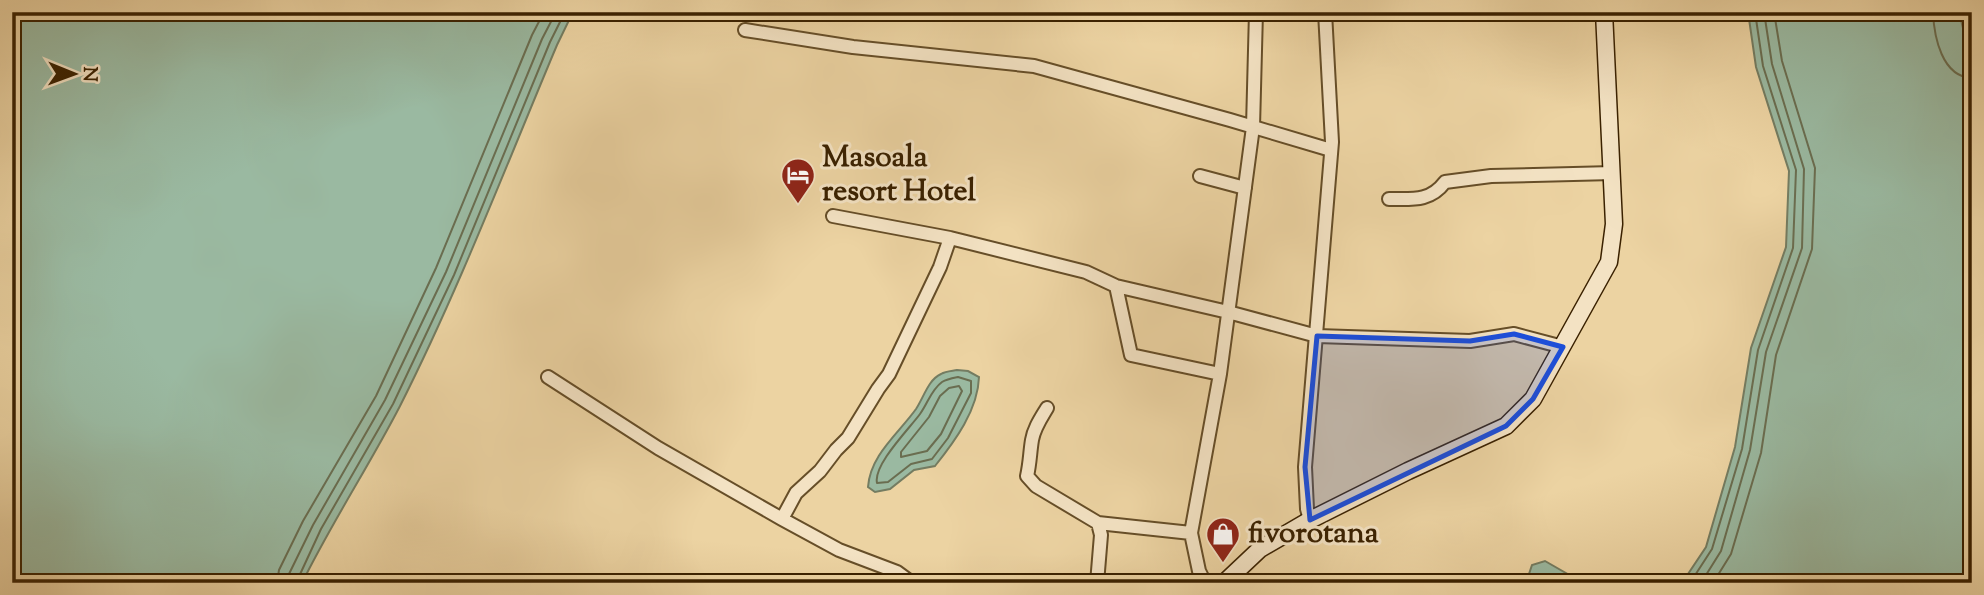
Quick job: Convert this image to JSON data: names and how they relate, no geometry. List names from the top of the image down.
{
  "places": {
    "hotel": ["Masoala resort Hotel"],
    "shop": ["fivorotana"]
  },
  "north": "right"
}
